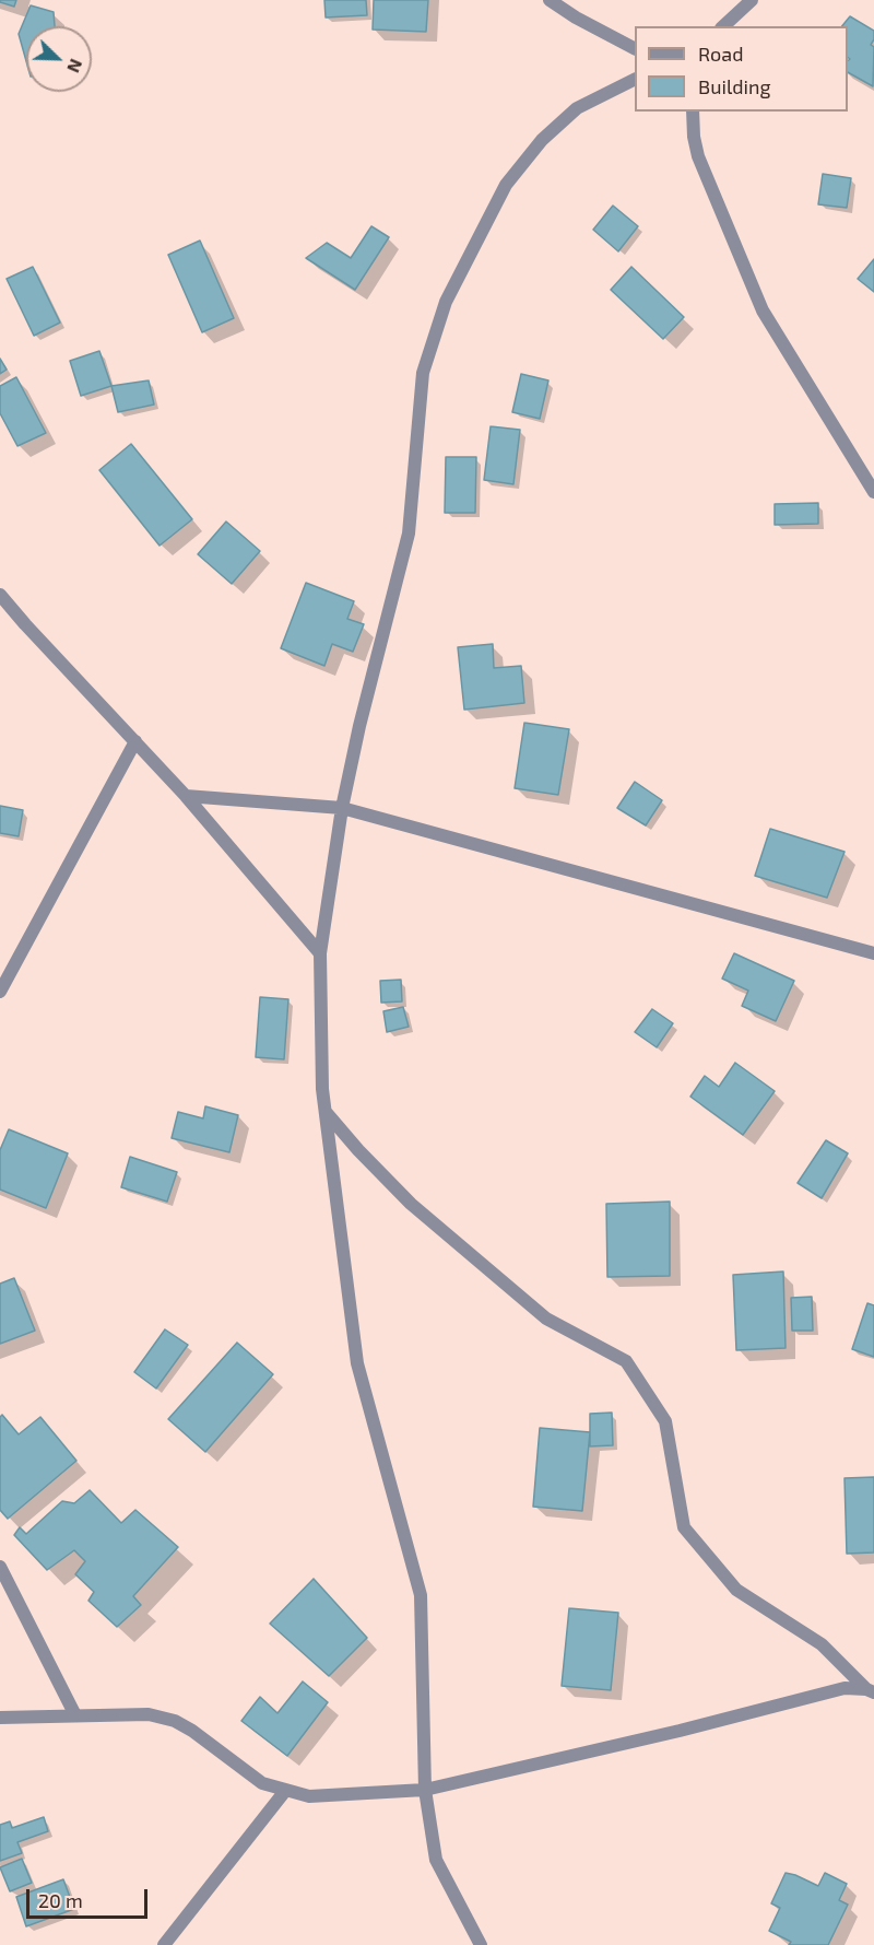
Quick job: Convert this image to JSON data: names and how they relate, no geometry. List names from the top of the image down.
{
  "legend": ["Road", "Building"],
  "scale_bar": "20 m",
  "north": "bottom right"
}
